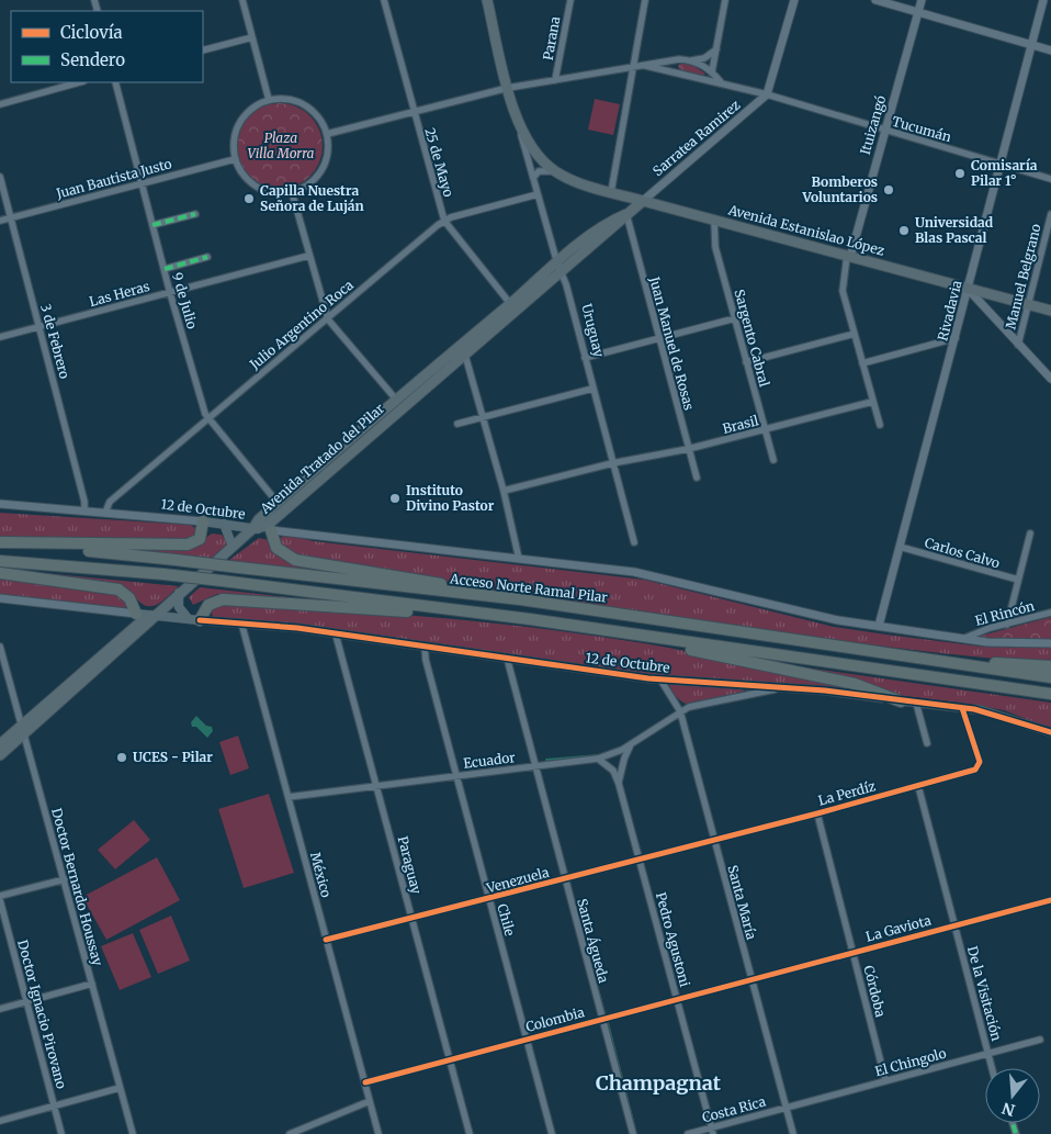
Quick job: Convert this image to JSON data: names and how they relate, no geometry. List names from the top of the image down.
{
  "streets": {
    "highway": ["Acceso Norte Ramal Pilar"],
    "main road": [
      "Avenida Estanislao López",
      "Uruguay",
      "Avenida Tratado del Pilar",
      "12 de Octubre"
    ],
    "street": [
      "Parana",
      "Ituizangó",
      "Tucumán",
      "Sarratea Ramirez",
      "25 de Mayo",
      "Juan Bautista Justo",
      "Manuel Belgrano",
      "Las Heras",
      "9 de Julio",
      "Rivadavia",
      "Julio Argentino Roca",
      "Sargento Cabral",
      "3 de Febrero",
      "Juan Manuel de Rosas",
      "Brasil",
      "Carlos Calvo",
      "El Rincón",
      "Ecuador",
      "La Perdíz",
      "Paraguay",
      "México",
      "Venezuela",
      "Doctor Bernardo Houssay",
      "Santa María",
      "Chile",
      "La Gaviota",
      "Pedro Agustoni",
      "Santa Águeda",
      "Córdoba",
      "De la Visitación",
      "Doctor Ignacio Pirovano",
      "Colombia",
      "El Chingolo",
      "Costa Rica"
    ]
  },
  "crossings": [
    ["Parana", "Tucumán"],
    ["Ituizangó", "Tucumán"],
    ["Ituizangó", "Avenida Estanislao López"],
    ["Ituizangó", "Brasil"],
    ["Tucumán", "Sarratea Ramirez"],
    ["Tucumán", "Rivadavia"],
    ["Tucumán", "Uruguay"],
    ["Sarratea Ramirez", "Avenida Estanislao López"],
    ["Sarratea Ramirez", "Avenida Tratado del Pilar"],
    ["25 de Mayo", "Julio Argentino Roca"],
    ["25 de Mayo", "Avenida Tratado del Pilar"],
    ["Juan Bautista Justo", "9 de Julio"],
    ["Juan Bautista Justo", "3 de Febrero"],
    ["Avenida Estanislao López", "Manuel Belgrano"],
    ["Avenida Estanislao López", "Rivadavia"],
    ["Avenida Estanislao López", "Uruguay"],
    ["Avenida Estanislao López", "Sargento Cabral"],
    ["Avenida Estanislao López", "Avenida Tratado del Pilar"],
    ["Las Heras", "9 de Julio"],
    ["Las Heras", "3 de Febrero"],
    ["9 de Julio", "Julio Argentino Roca"],
    ["9 de Julio", "Avenida Tratado del Pilar"],
    ["Rivadavia", "12 de Octubre"],
    ["Rivadavia", "Carlos Calvo"],
    ["Julio Argentino Roca", "Uruguay"],
    ["Julio Argentino Roca", "12 de Octubre"],
    ["Uruguay", "Brasil"],
    ["Uruguay", "Avenida Tratado del Pilar"],
    ["Sargento Cabral", "Brasil"],
    ["3 de Febrero", "12 de Octubre"],
    ["Juan Manuel de Rosas", "Brasil"],
    ["Juan Manuel de Rosas", "Avenida Tratado del Pilar"],
    ["Avenida Tratado del Pilar", "12 de Octubre"],
    ["12 de Octubre", "El Rincón"],
    ["12 de Octubre", "Ecuador"],
    ["12 de Octubre", "La Perdíz"],
    ["12 de Octubre", "Paraguay"],
    ["12 de Octubre", "México"],
    ["12 de Octubre", "Santa María"],
    ["12 de Octubre", "Chile"],
    ["12 de Octubre", "Santa Águeda"],
    ["Ecuador", "Paraguay"],
    ["Ecuador", "México"],
    ["Ecuador", "Santa María"],
    ["Ecuador", "Chile"],
    ["Ecuador", "Pedro Agustoni"],
    ["Ecuador", "Santa Águeda"],
    ["La Perdíz", "Venezuela"],
    ["La Perdíz", "Santa María"],
    ["La Perdíz", "Córdoba"],
    ["La Perdíz", "De la Visitación"],
    ["Paraguay", "Venezuela"],
    ["Paraguay", "Colombia"],
    ["México", "Venezuela"],
    ["México", "Colombia"],
    ["Venezuela", "Santa María"],
    ["Venezuela", "Chile"],
    ["Venezuela", "Pedro Agustoni"],
    ["Venezuela", "Santa Águeda"],
    ["Santa María", "La Gaviota"],
    ["Santa María", "Colombia"],
    ["Santa María", "El Chingolo"],
    ["Santa María", "Costa Rica"],
    ["Chile", "Colombia"],
    ["La Gaviota", "Córdoba"],
    ["La Gaviota", "De la Visitación"],
    ["La Gaviota", "Colombia"],
    ["Pedro Agustoni", "Colombia"],
    ["Pedro Agustoni", "Costa Rica"],
    ["Santa Águeda", "Colombia"],
    ["Córdoba", "El Chingolo"],
    ["De la Visitación", "El Chingolo"],
    ["El Chingolo", "Costa Rica"]
  ],
  "districts": ["Champagnat"],
  "parks": ["Plaza Villa Morra"],
  "places": [
    "Comisaría Pilar 1°",
    "Bomberos Voluntarios",
    "Capilla Nuestra Señora de Luján",
    "Universidad Blas Pascal",
    "Instituto Divino Pastor",
    "UCES - Pilar"
  ],
  "legend": ["Ciclovía", "Sendero"],
  "north": "bottom"
}
